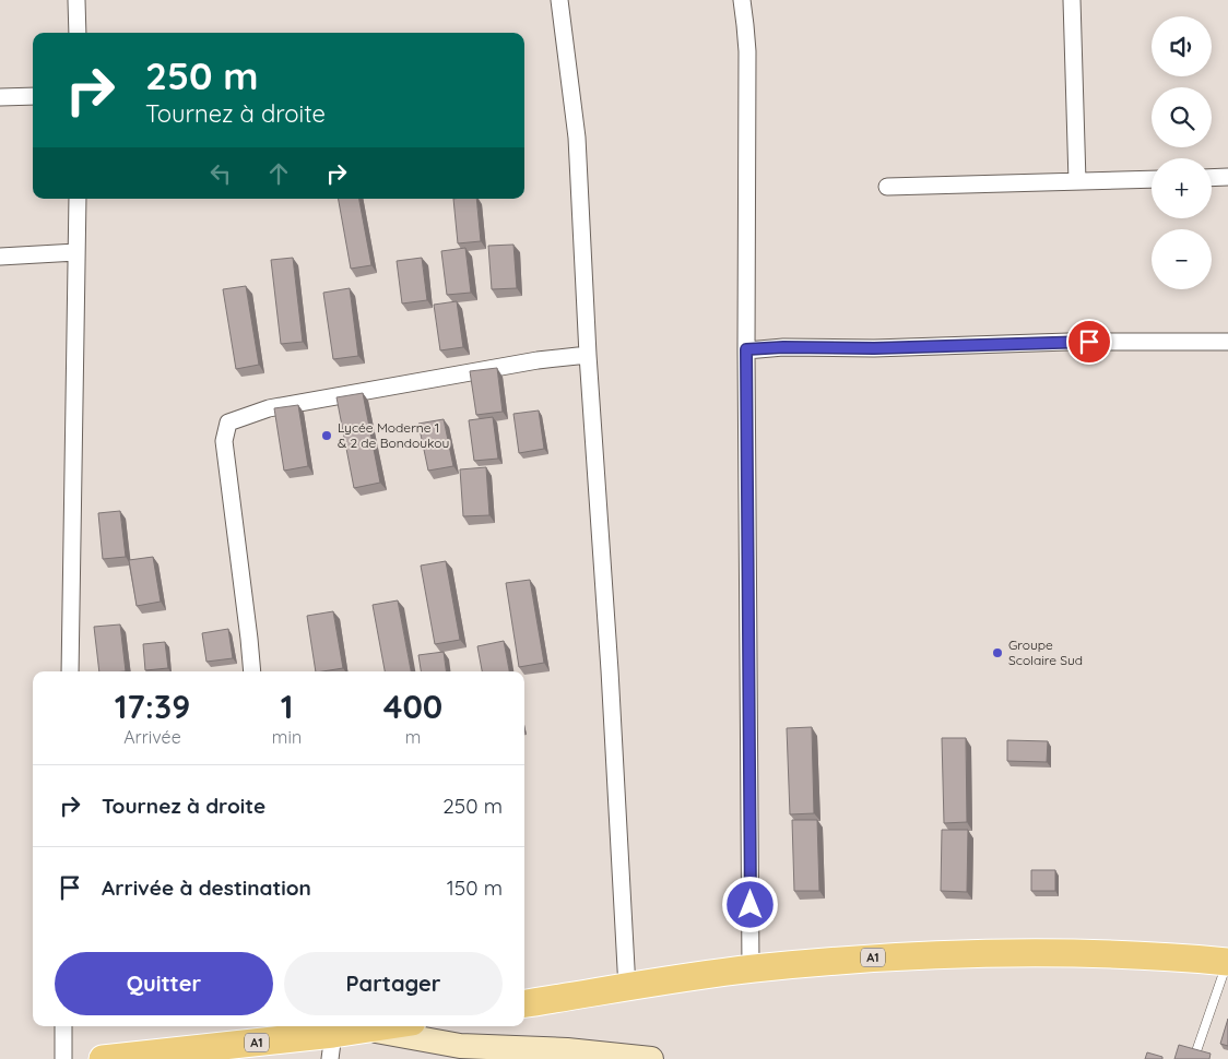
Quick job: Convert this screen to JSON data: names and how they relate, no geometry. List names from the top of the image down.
{
  "streets": {
    "main road": ["A1"]
  },
  "places": ["Lycée Moderne 1 & 2 de Bondoukou", "Groupe Scolaire Sud"],
  "page": {
    "map_buttons": ["+", "−"],
    "turn": ["250 m", "Tournez à droite"],
    "eta": [
      "17:39",
      "Arrivée",
      "1",
      "min",
      "400",
      "m"
    ],
    "list": [
      {
        "name": "Tournez à droite",
        "value": "250 m"
      },
      {
        "name": "Arrivée à destination",
        "value": "150 m"
      }
    ],
    "buttons": ["Quitter", "Partager"]
  }
}
